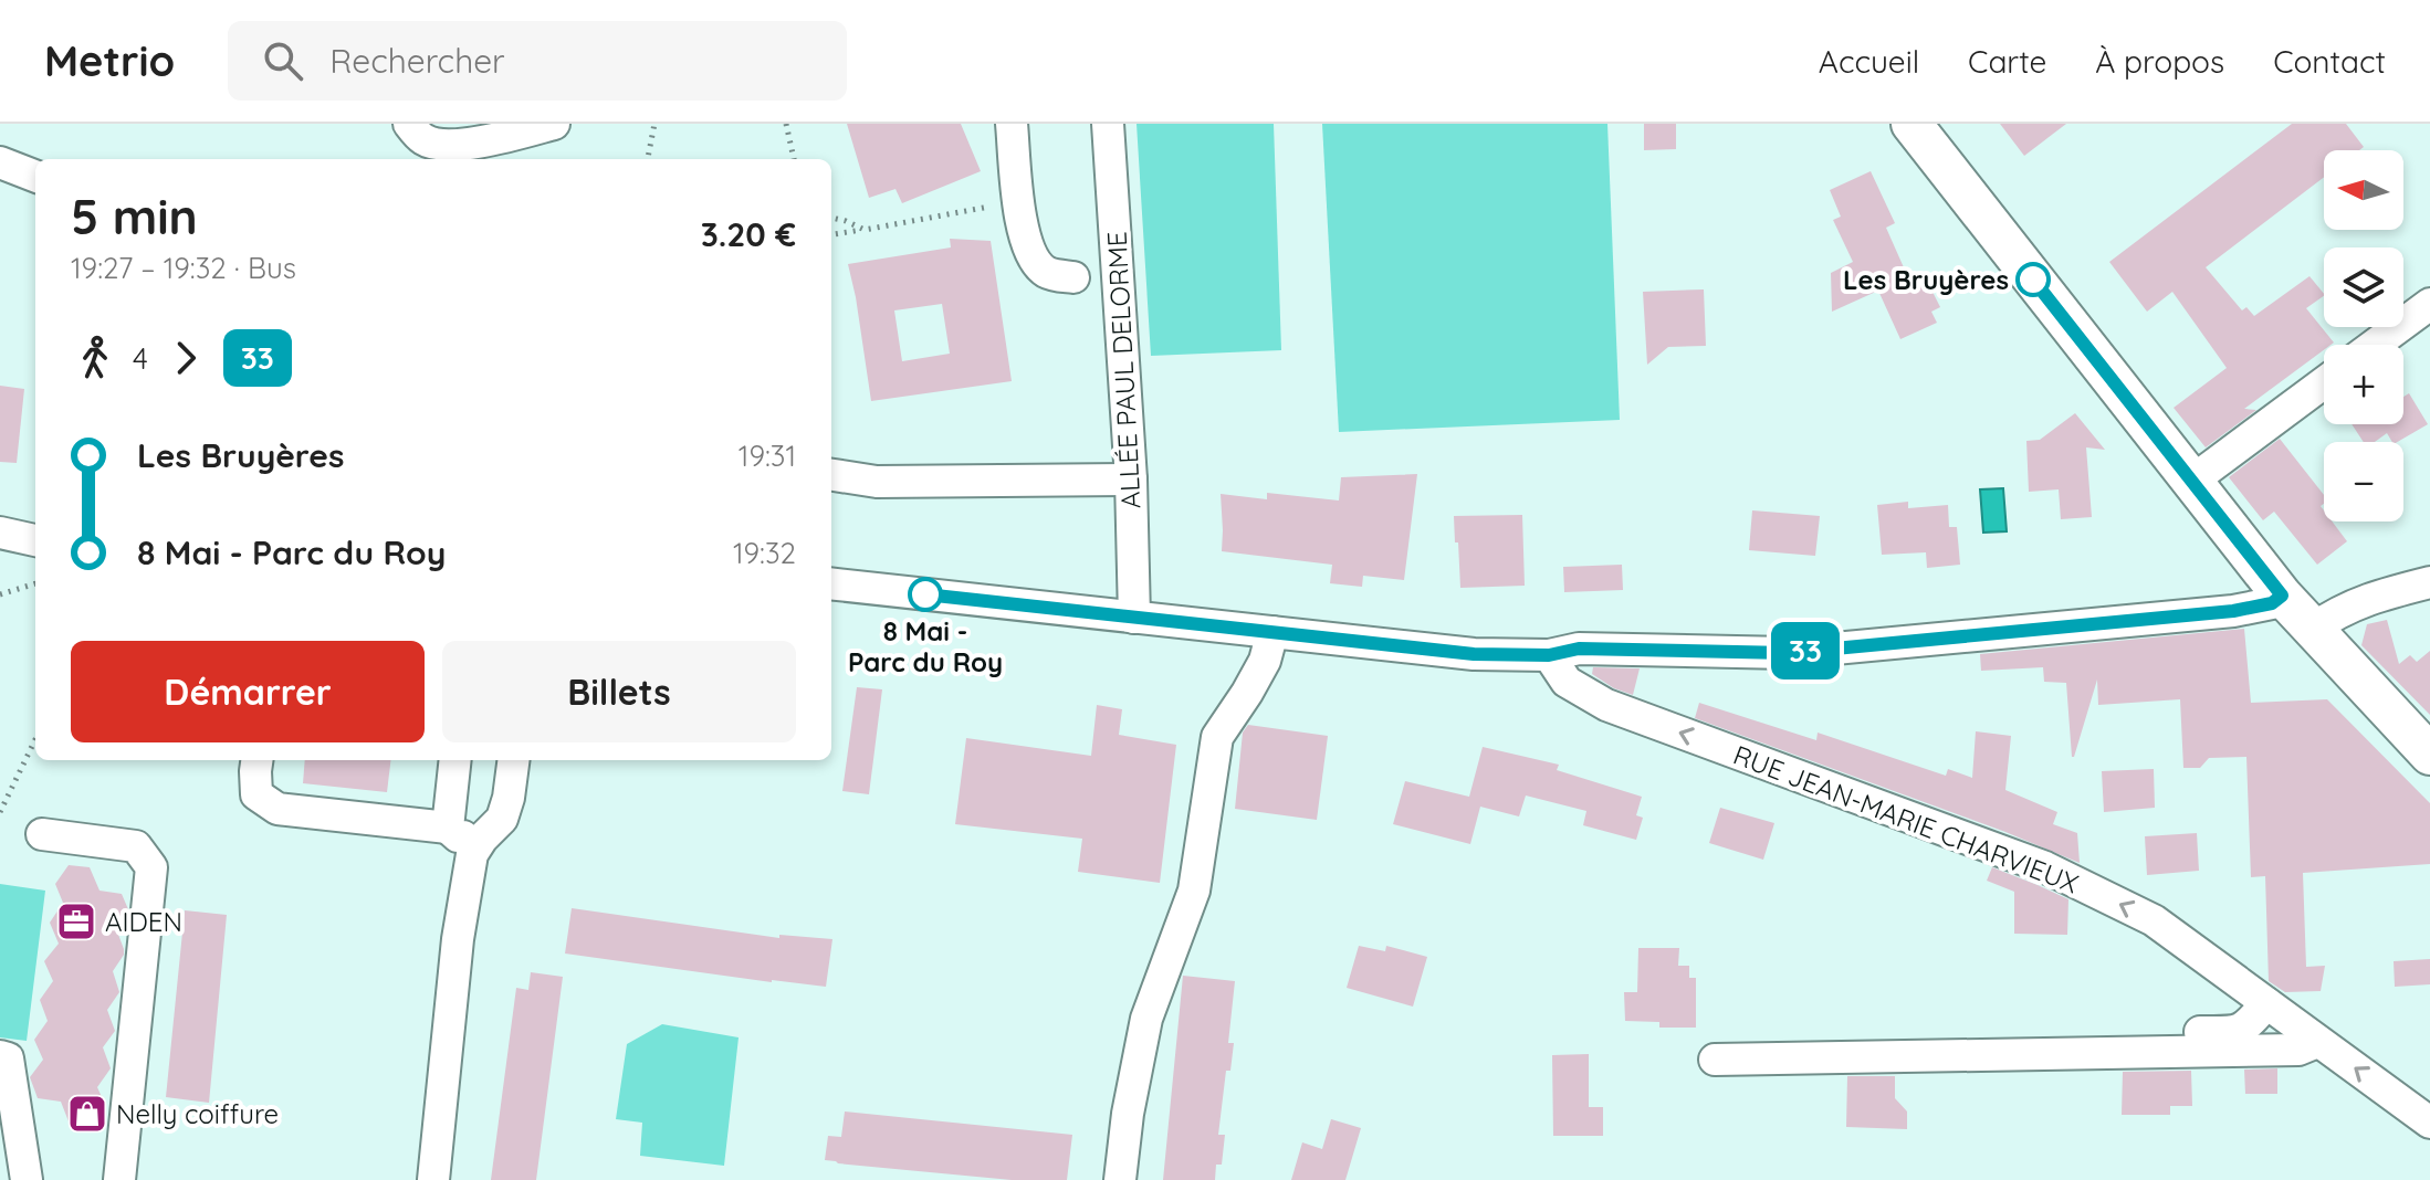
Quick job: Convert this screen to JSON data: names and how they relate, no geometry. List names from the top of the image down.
{
  "streets": {
    "street": ["ALLÉE PAUL DELORME", "RUE JEAN-MARIE CHARVIEUX"]
  },
  "one_way": ["RUE JEAN-MARIE CHARVIEUX"],
  "places": {
    "other": ["Les Bruyères", "8 Mai - Parc du Roy"],
    "office": ["AIDEN"],
    "shop": ["Nelly coiffure"]
  },
  "lines": ["bus line 33"],
  "north": "left",
  "page": {
    "header": "Metrio",
    "search": "Rechercher",
    "nav": [
      "Accueil",
      "Carte",
      "À propos",
      "Contact"
    ],
    "on_map": "33",
    "map_buttons": ["+", "−"],
    "heading": ["5 min", "19:27 – 19:32 · Bus", "3.20 €"],
    "legs": ["4", "33"],
    "list": [
      {
        "name": "Les Bruyères",
        "value": "19:31"
      },
      {
        "name": "8 Mai - Parc du Roy",
        "value": "19:32"
      }
    ],
    "buttons": ["Démarrer", "Billets"]
  }
}
